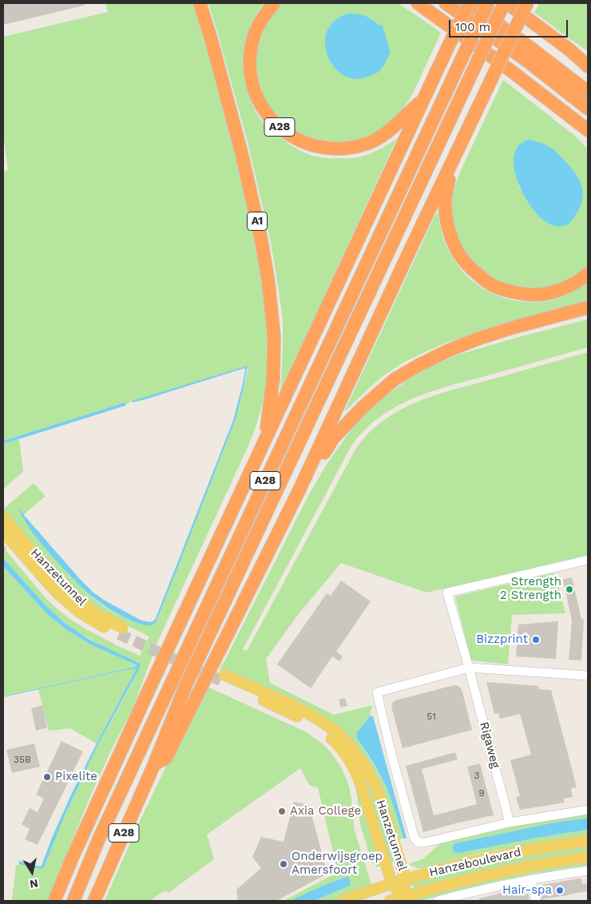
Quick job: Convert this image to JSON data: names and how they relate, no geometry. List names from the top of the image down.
{
  "streets": {
    "highway": ["A28", "A1"],
    "main road": ["Hanzetunnel", "Hanzeboulevard"],
    "street": ["Rigaweg"]
  },
  "crossings": [
    ["A28", "A1"],
    ["Hanzetunnel", "Hanzeboulevard"]
  ],
  "places": [
    "Strength 2 Strength",
    "Bizzprint",
    "Pixelite",
    "Axia College",
    "Onderwijsgroep Amersfoort",
    "Hair-spa"
  ],
  "house_numbers": [
    "51",
    "35B",
    "3",
    "9"
  ],
  "scale_bar": "100 m",
  "north": "bottom"
}
